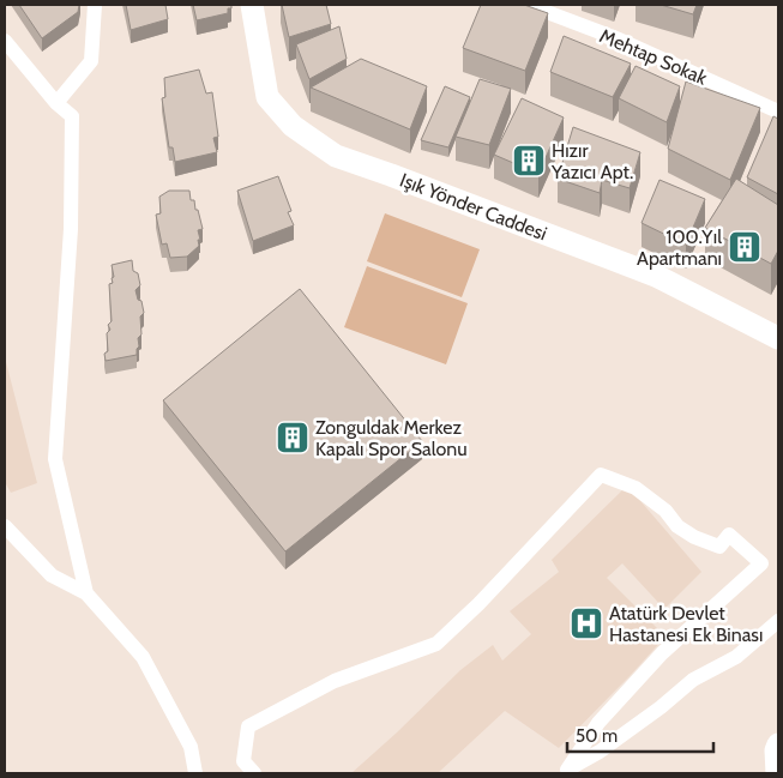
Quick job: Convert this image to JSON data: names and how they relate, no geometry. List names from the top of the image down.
{
  "streets": {
    "street": ["Mehtap Sokak", "Işık Yönder Caddesi"]
  },
  "places": {
    "building": ["Hızır Yazıcı Apt.", "100.Yıl Apartmanı", "Zonguldak Merkez Kapalı Spor Salonu"],
    "hospital": ["Atatürk Devlet Hastanesi Ek Binası"]
  },
  "scale_bar": "50 m"
}
